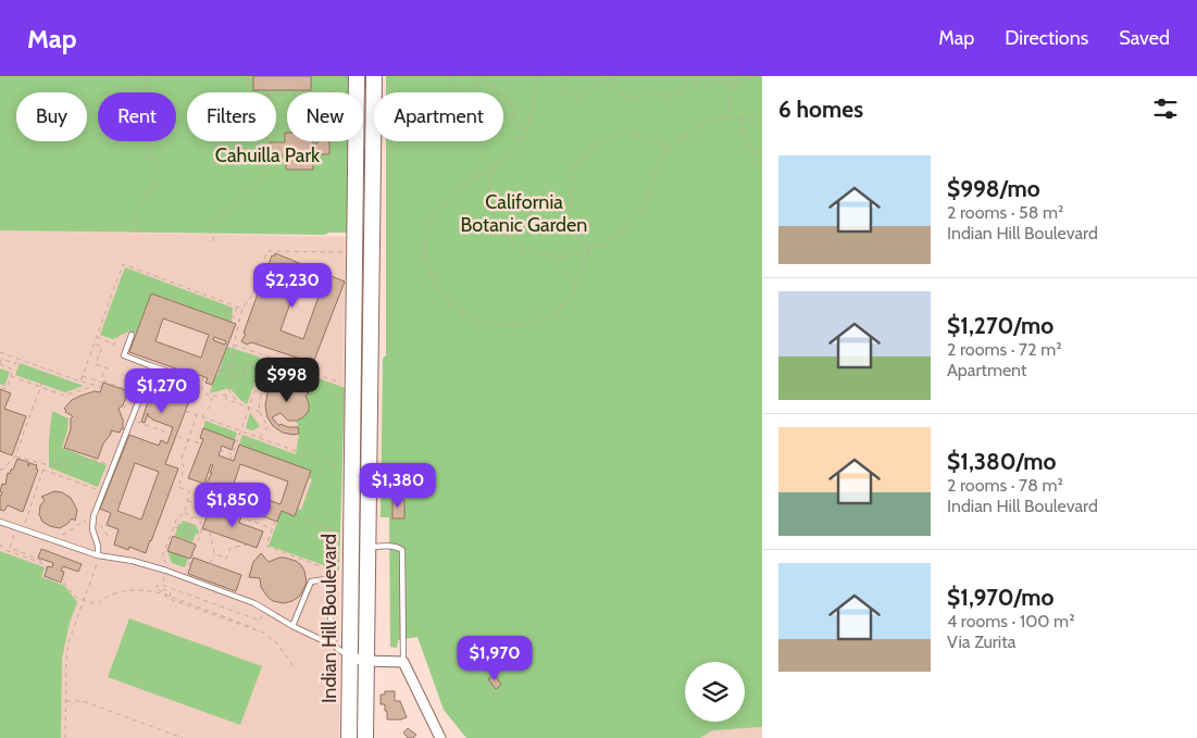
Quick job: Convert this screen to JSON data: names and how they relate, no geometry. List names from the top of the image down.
{
  "streets": {
    "main road": ["Indian Hill Boulevard"]
  },
  "parks": ["Cahuilla Park", "California Botanic Garden"],
  "page": {
    "header": "Map",
    "nav": ["Map", "Directions", "Saved"],
    "heading": "6 homes",
    "chip": [
      "Buy",
      "Rent",
      "Filters",
      "New",
      "Apartment"
    ],
    "list": [
      {
        "name": "$998/mo",
        "note": "2 rooms · 58 m² · Indian Hill Boulevard"
      },
      {
        "name": "$1,270/mo",
        "note": "2 rooms · 72 m² · Apartment"
      },
      {
        "name": "$1,380/mo",
        "note": "2 rooms · 78 m² · Indian Hill Boulevard"
      },
      {
        "name": "$1,970/mo",
        "note": "4 rooms · 100 m² · Via Zurita"
      }
    ],
    "price": [
      "$2,230",
      "$998",
      "$1,270",
      "$1,380",
      "$1,850",
      "$1,970"
    ]
  }
}
